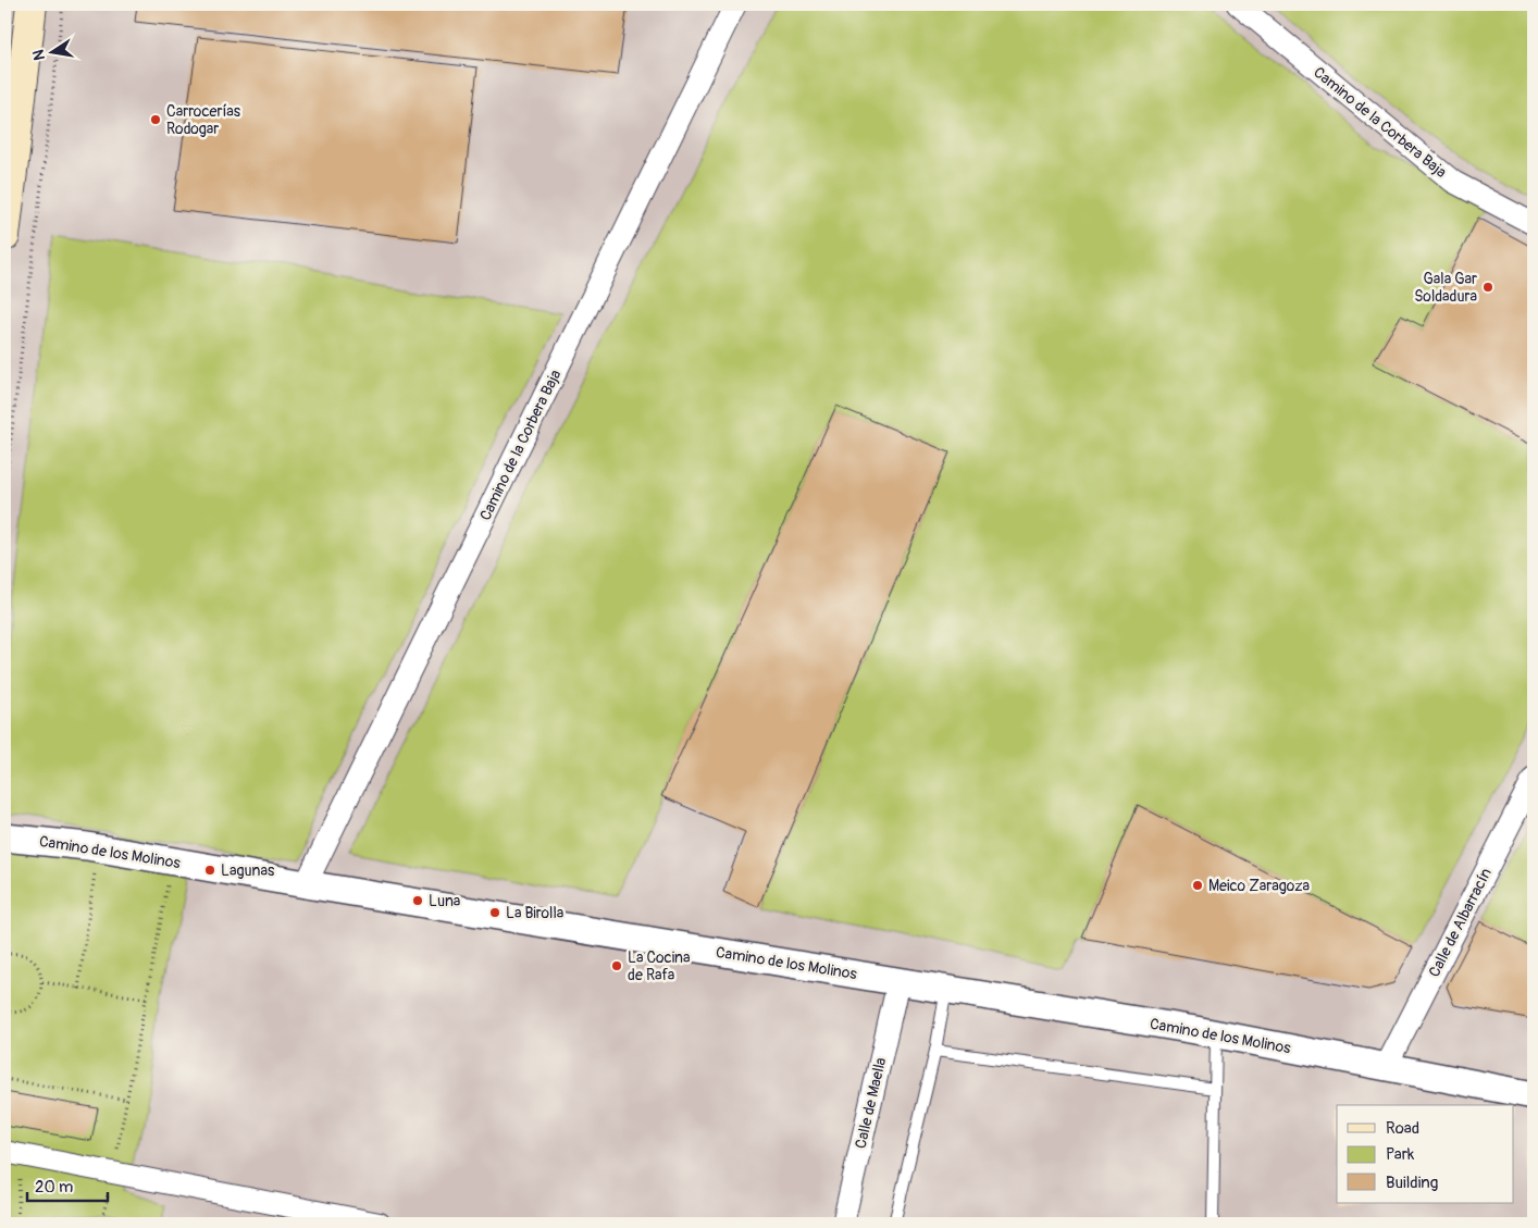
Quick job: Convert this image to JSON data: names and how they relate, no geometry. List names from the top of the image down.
{
  "streets": {
    "street": [
      "Camino de la Corbera Baja",
      "Camino de los Molinos",
      "Calle de Albarracín",
      "Calle de Maella"
    ]
  },
  "crossings": [
    ["Camino de la Corbera Baja", "Camino de los Molinos"],
    ["Camino de los Molinos", "Calle de Albarracín"],
    ["Camino de los Molinos", "Calle de Maella"]
  ],
  "places": [
    "Carrocerías Rodogar",
    "Gala Gar Soldadura",
    "Lagunas",
    "Meico Zaragoza",
    "Luna",
    "La Birolla",
    "La Cocina de Rafa"
  ],
  "legend": ["Road", "Park", "Building"],
  "scale_bar": "20 m",
  "north": "left"
}
